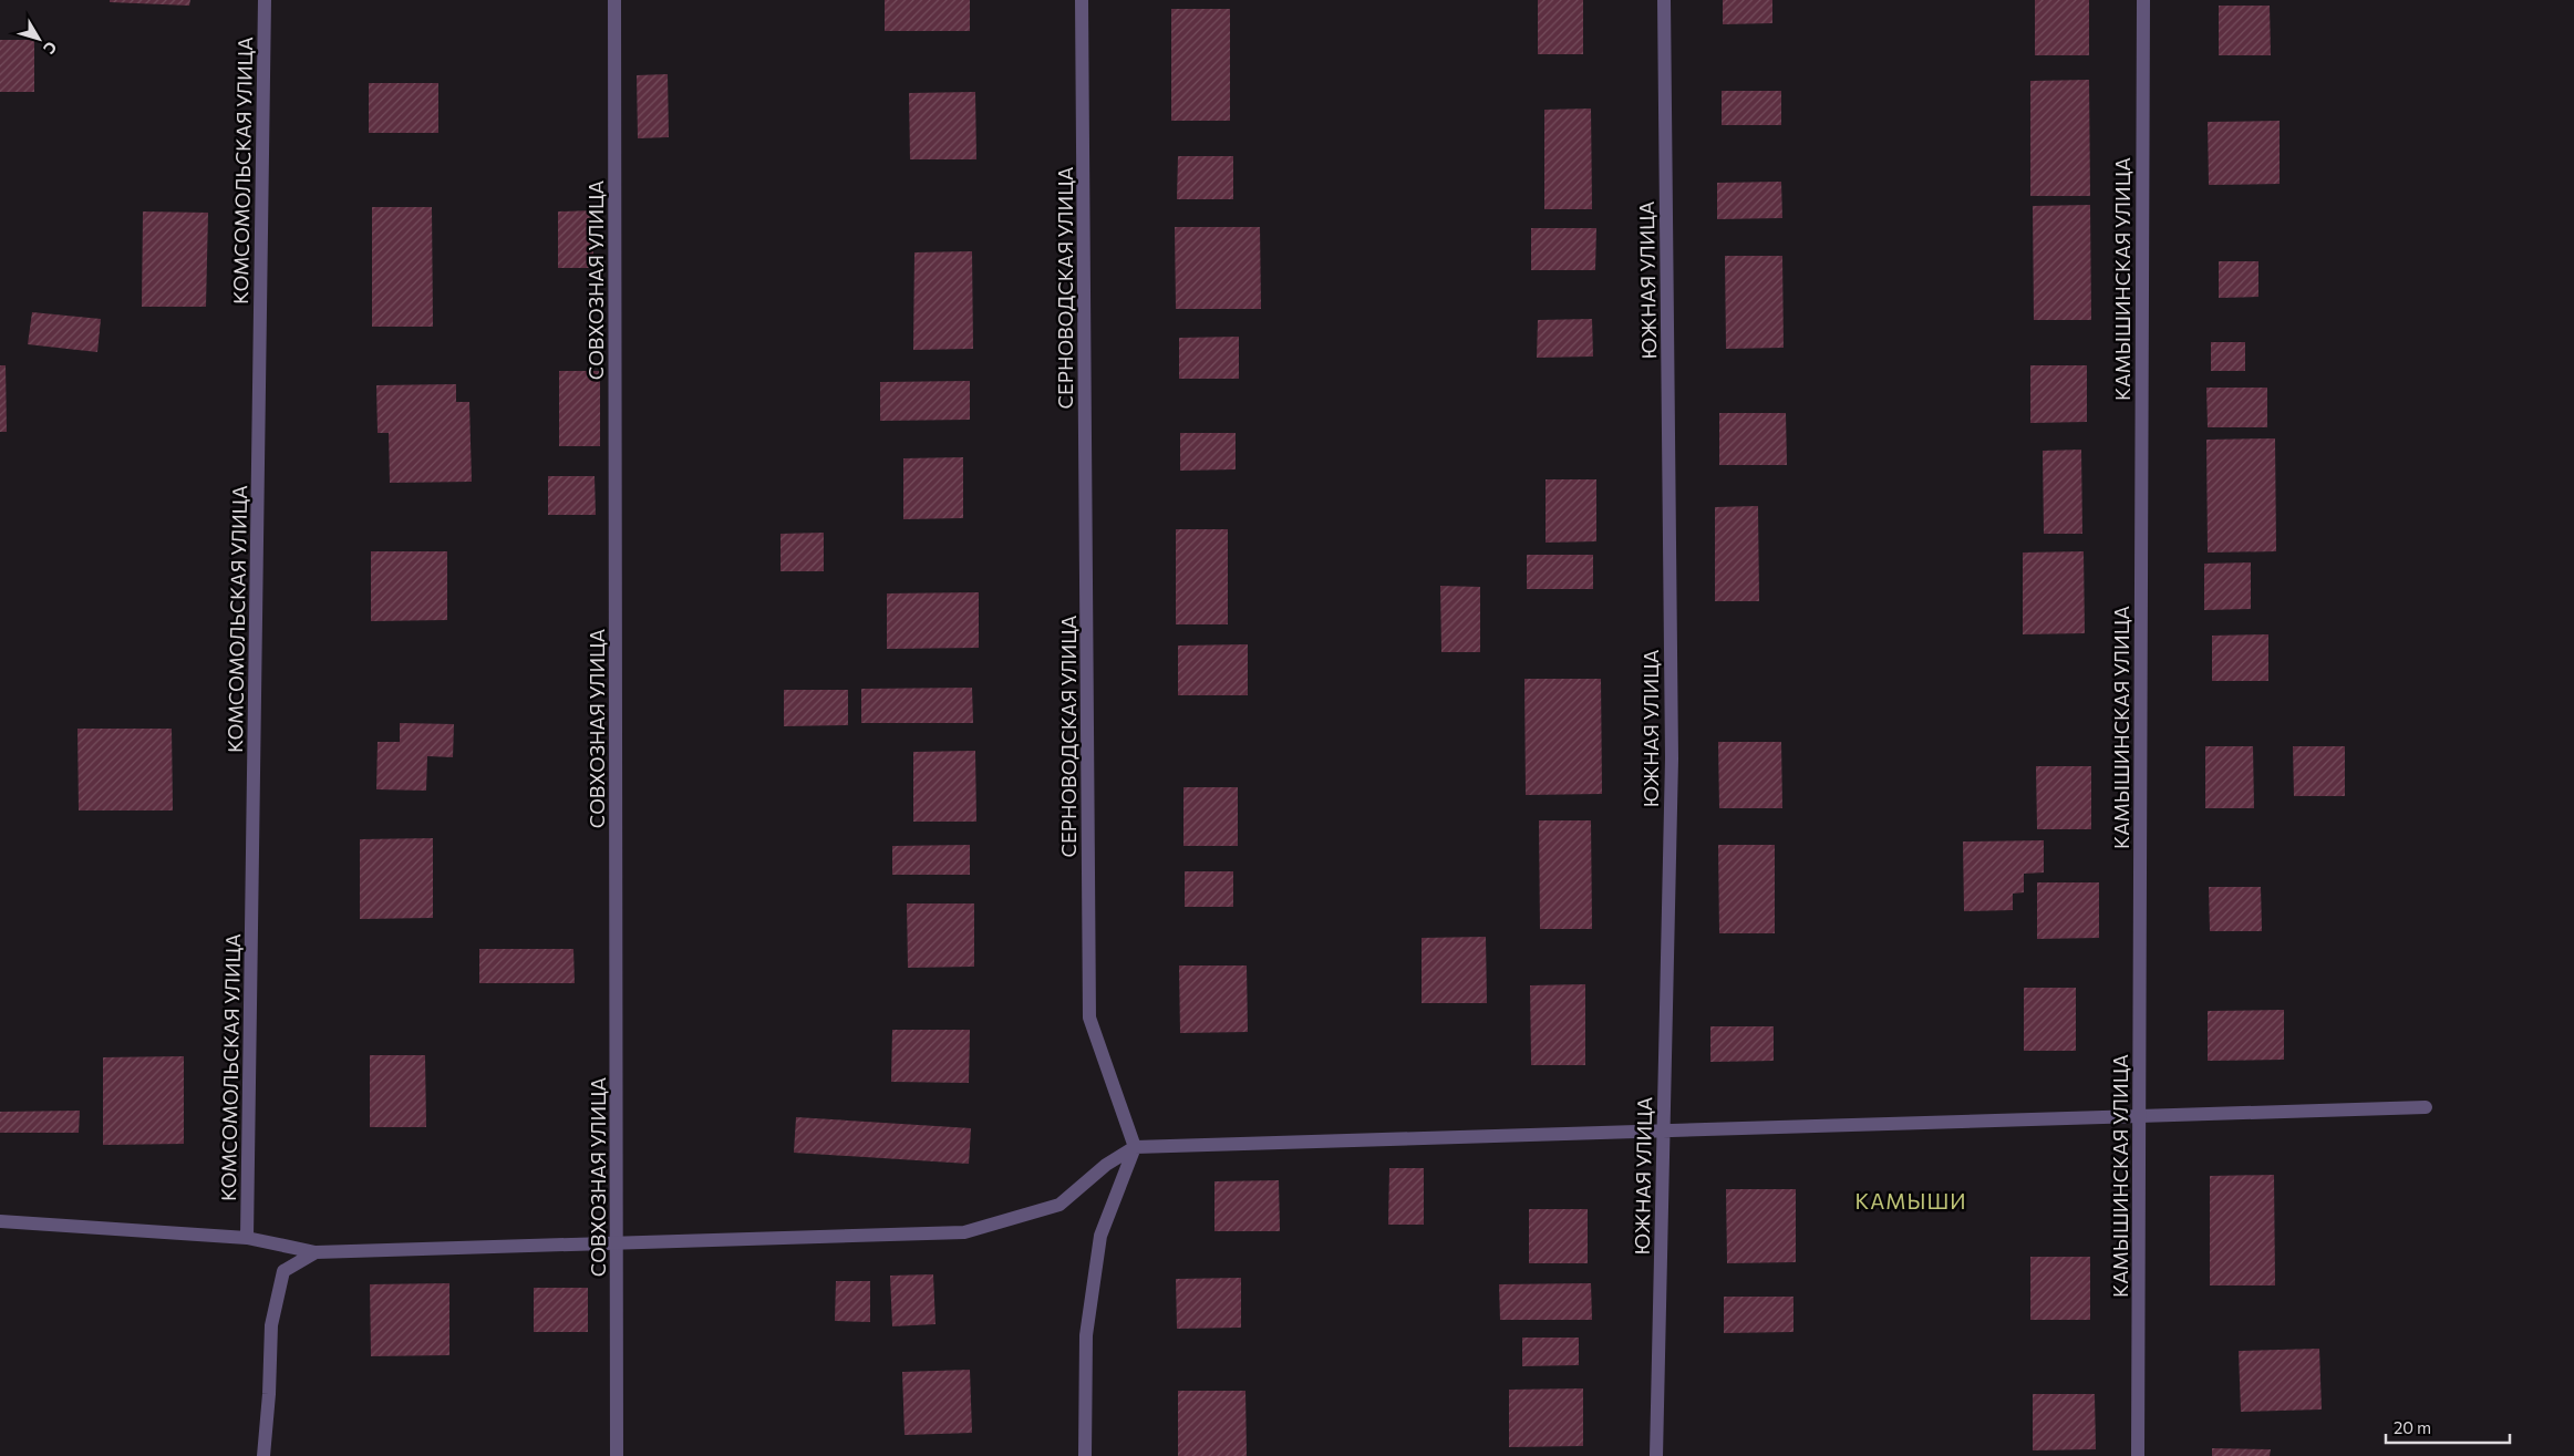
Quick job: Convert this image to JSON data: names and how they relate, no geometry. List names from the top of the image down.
{
  "streets": {
    "street": [
      "КОМСОМОЛЬСКАЯ УЛИЦА",
      "КАМЫШИНСКАЯ УЛИЦА",
      "СОВХОЗНАЯ УЛИЦА",
      "ЮЖНАЯ УЛИЦА",
      "СЕРНОВОДСКАЯ УЛИЦА"
    ]
  },
  "districts": ["КАМЫШИ"],
  "scale_bar": "20 m",
  "north": "bottom right"
}
